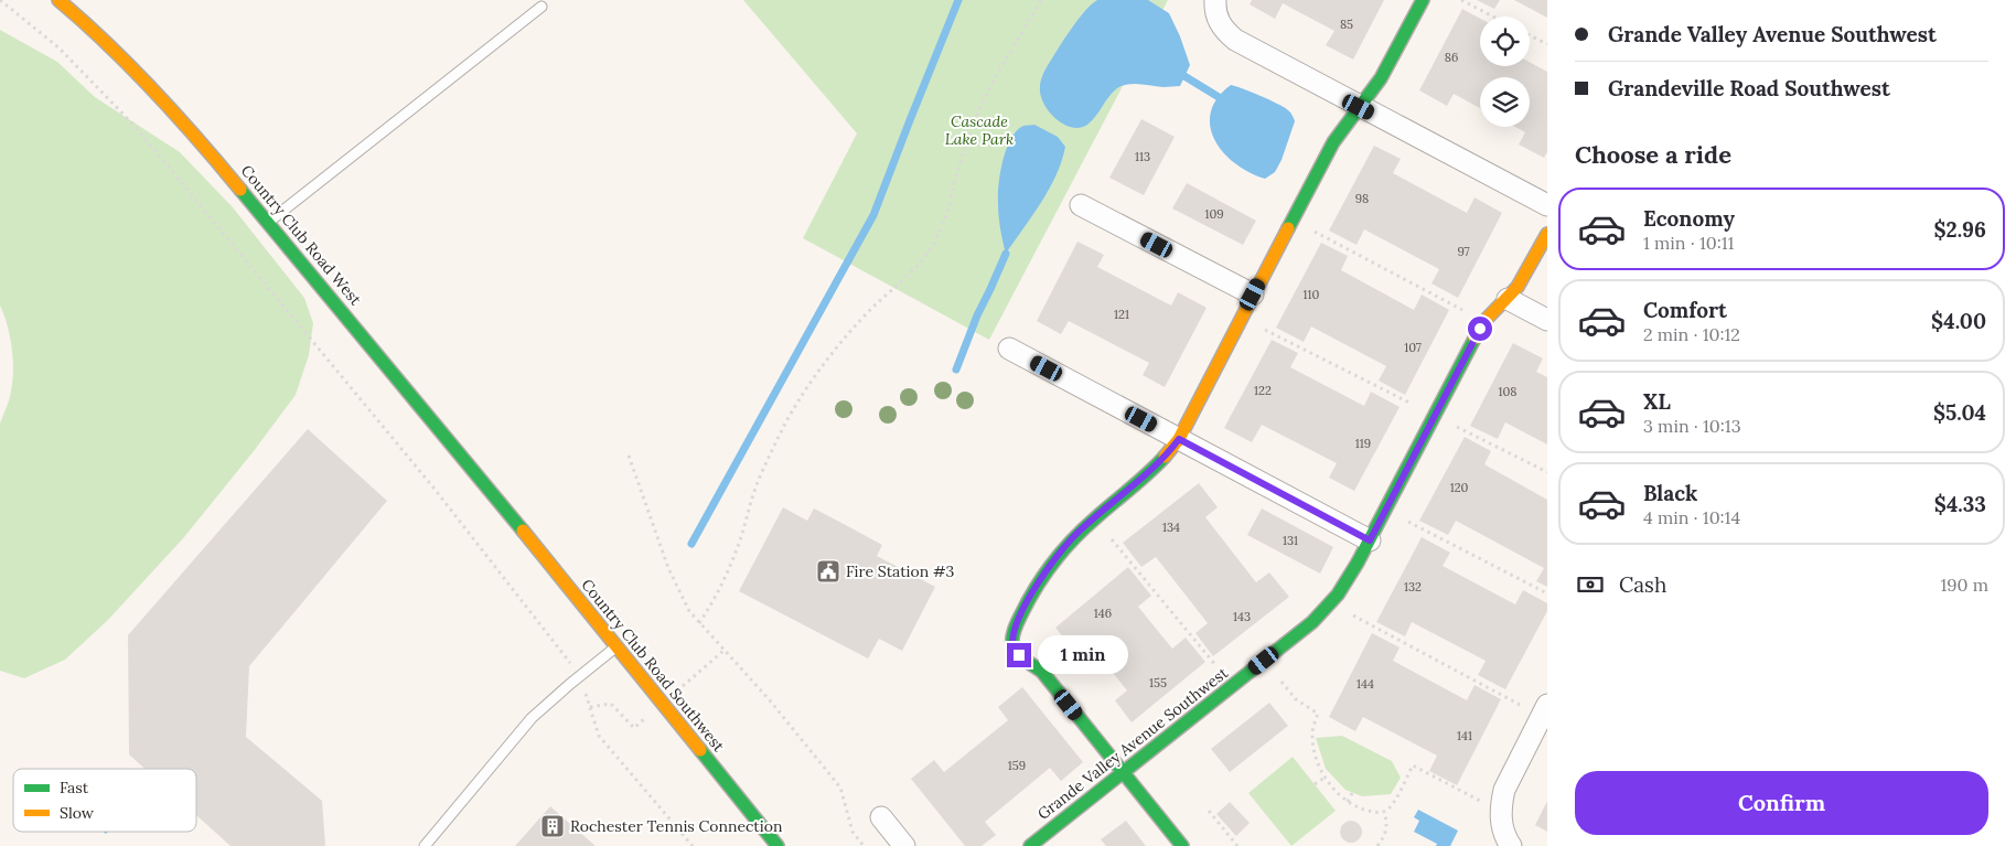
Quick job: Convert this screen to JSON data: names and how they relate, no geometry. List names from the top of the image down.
{
  "streets": {
    "street": ["Country Club Road West", "Country Club Road Southwest", "Grande Valley Avenue Southwest"]
  },
  "crossings": [
    ["Country Club Road West", "Country Club Road Southwest"]
  ],
  "parks": ["Cascade Lake Park"],
  "places": {
    "public building": ["Fire Station #3"],
    "building": ["Rochester Tennis Connection"]
  },
  "house_numbers": [
    "85",
    "86",
    "113",
    "98",
    "109",
    "97",
    "110",
    "121",
    "107",
    "122",
    "108",
    "119",
    "120",
    "134",
    "131",
    "132",
    "146",
    "143",
    "155",
    "144",
    "141",
    "159"
  ],
  "legend": ["Fast", "Slow"],
  "page": {
    "banner": ["Grande Valley Avenue Southwest", "Grandeville Road Southwest"],
    "heading": "Choose a ride",
    "list": [
      {
        "name": "Economy",
        "note": "1 min · 10:11",
        "value": "$2.96"
      },
      {
        "name": "Comfort",
        "note": "2 min · 10:12",
        "value": "$4.00"
      },
      {
        "name": "XL",
        "note": "3 min · 10:13",
        "value": "$5.04"
      },
      {
        "name": "Black",
        "note": "4 min · 10:14",
        "value": "$4.33"
      }
    ],
    "pay": ["Cash", "190 m"],
    "bubble": "1 min",
    "buttons": "Confirm"
  }
}
